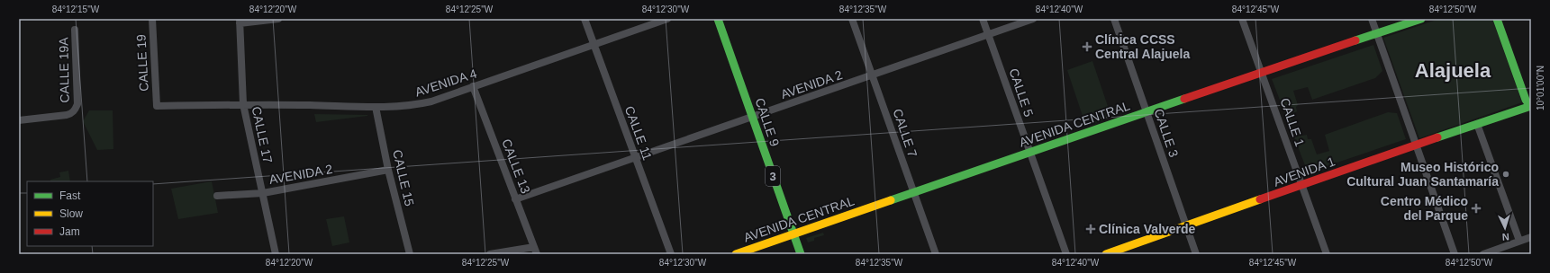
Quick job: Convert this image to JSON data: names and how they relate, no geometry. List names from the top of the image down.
{
  "streets": {
    "street": [
      "CALLE 19",
      "CALLE 19A",
      "AVENIDA 4",
      "AVENIDA 2",
      "CALLE 5",
      "CALLE 9",
      "CALLE 1",
      "AVENIDA CENTRAL",
      "CALLE 11",
      "CALLE 7",
      "CALLE 3",
      "CALLE 17",
      "CALLE 13",
      "AVENIDA 1",
      "3",
      "CALLE 15"
    ]
  },
  "crossings": [
    ["CALLE 19", "AVENIDA 4"],
    ["AVENIDA 4", "CALLE 11"],
    ["AVENIDA 4", "CALLE 17"],
    ["AVENIDA 4", "CALLE 13"],
    ["AVENIDA 4", "CALLE 15"],
    ["AVENIDA 2", "CALLE 5"],
    ["AVENIDA 2", "CALLE 9"],
    ["AVENIDA 2", "CALLE 11"],
    ["AVENIDA 2", "CALLE 7"],
    ["AVENIDA 2", "CALLE 17"],
    ["AVENIDA 2", "CALLE 13"],
    ["AVENIDA 2", "CALLE 15"],
    ["CALLE 5", "AVENIDA CENTRAL"],
    ["CALLE 9", "AVENIDA CENTRAL"],
    ["CALLE 1", "AVENIDA CENTRAL"],
    ["CALLE 1", "AVENIDA 1"],
    ["AVENIDA CENTRAL", "CALLE 7"],
    ["AVENIDA CENTRAL", "CALLE 3"],
    ["CALLE 3", "AVENIDA 1"]
  ],
  "districts": ["Alajuela"],
  "places": {
    "health": ["Clínica CCSS Central Alajuela", "Centro Médico del Parque", "Clínica Valverde"],
    "other": ["Museo Histórico Cultural Juan Santamaría"]
  },
  "legend": ["Fast", "Slow", "Jam"],
  "north": "bottom",
  "coordinates": [
    "84°12'15\"W",
    "84°12'20\"W",
    "84°12'25\"W",
    "84°12'30\"W",
    "84°12'35\"W",
    "84°12'40\"W",
    "84°12'45\"W",
    "84°12'50\"W",
    "10°01'00\"N"
  ]
}
